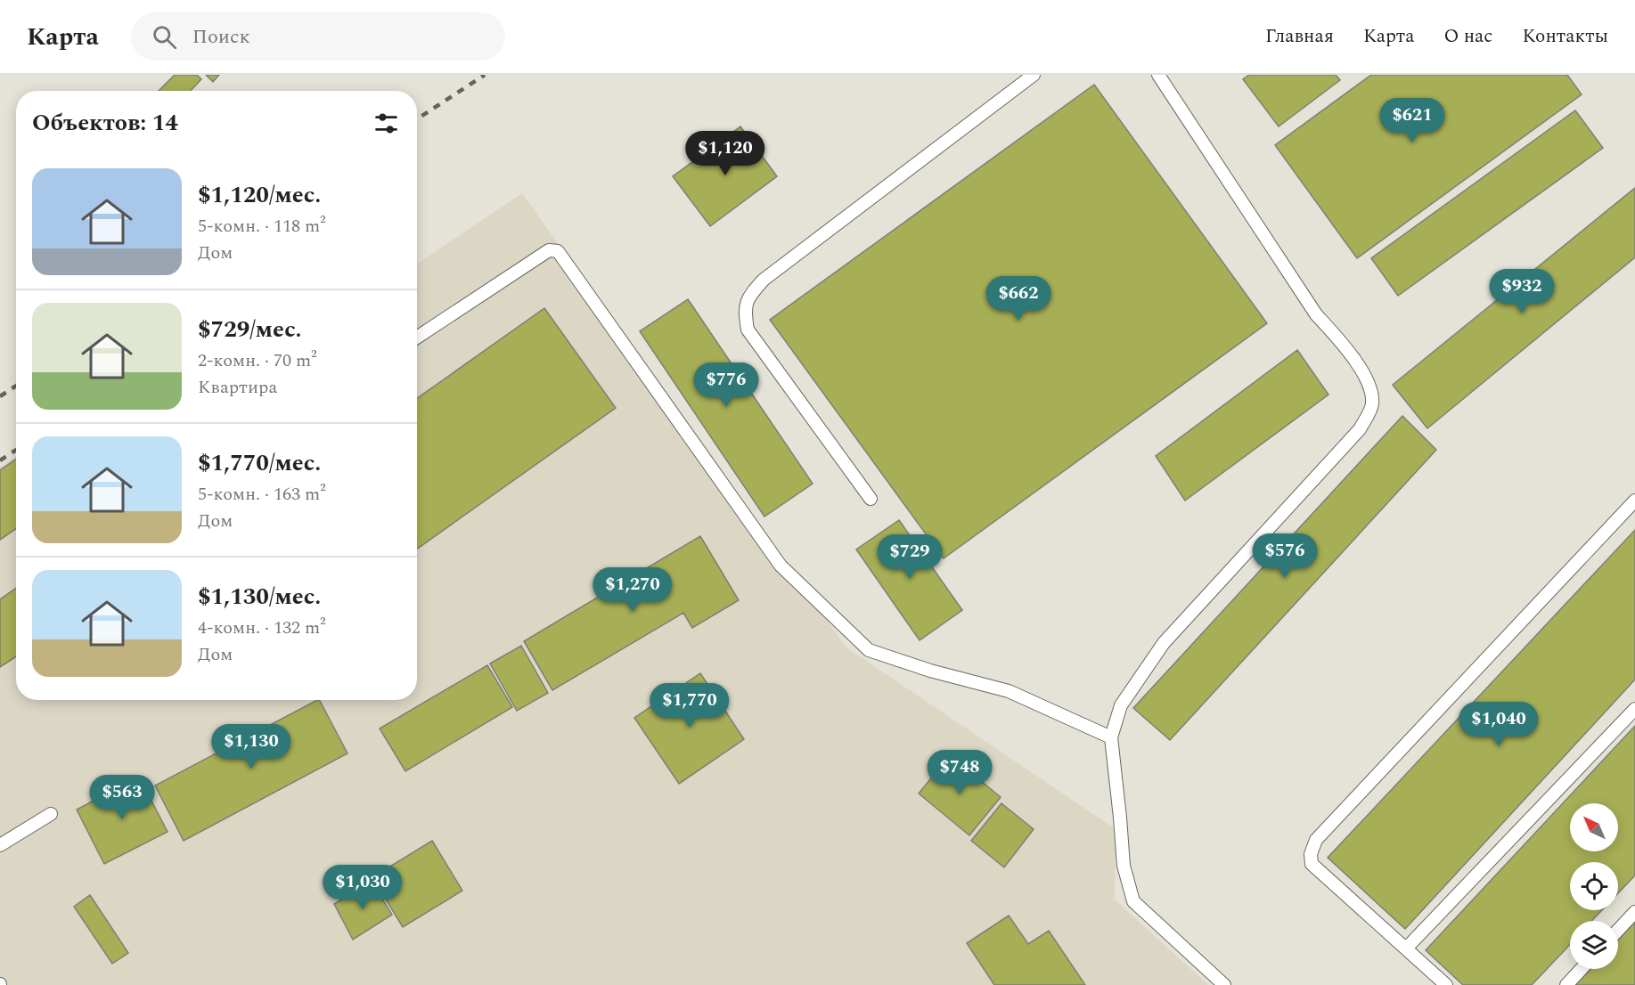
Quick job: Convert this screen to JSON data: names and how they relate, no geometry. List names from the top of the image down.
{
  "north": "top left",
  "page": {
    "header": "Карта",
    "search": "Поиск",
    "nav": [
      "Главная",
      "Карта",
      "О нас",
      "Контакты"
    ],
    "heading": "Объектов: 14",
    "price": [
      "$621",
      "$1,120",
      "$932",
      "$662",
      "$776",
      "$576",
      "$729",
      "$1,270",
      "$1,770",
      "$1,040",
      "$1,130",
      "$748",
      "$563",
      "$1,030"
    ],
    "list": [
      {
        "name": "$1,120/мес.",
        "note": "5-комн. · 118 m² · Дом"
      },
      {
        "name": "$729/мес.",
        "note": "2-комн. · 70 m² · Квартира"
      },
      {
        "name": "$1,770/мес.",
        "note": "5-комн. · 163 m² · Дом"
      },
      {
        "name": "$1,130/мес.",
        "note": "4-комн. · 132 m² · Дом"
      }
    ]
  }
}
